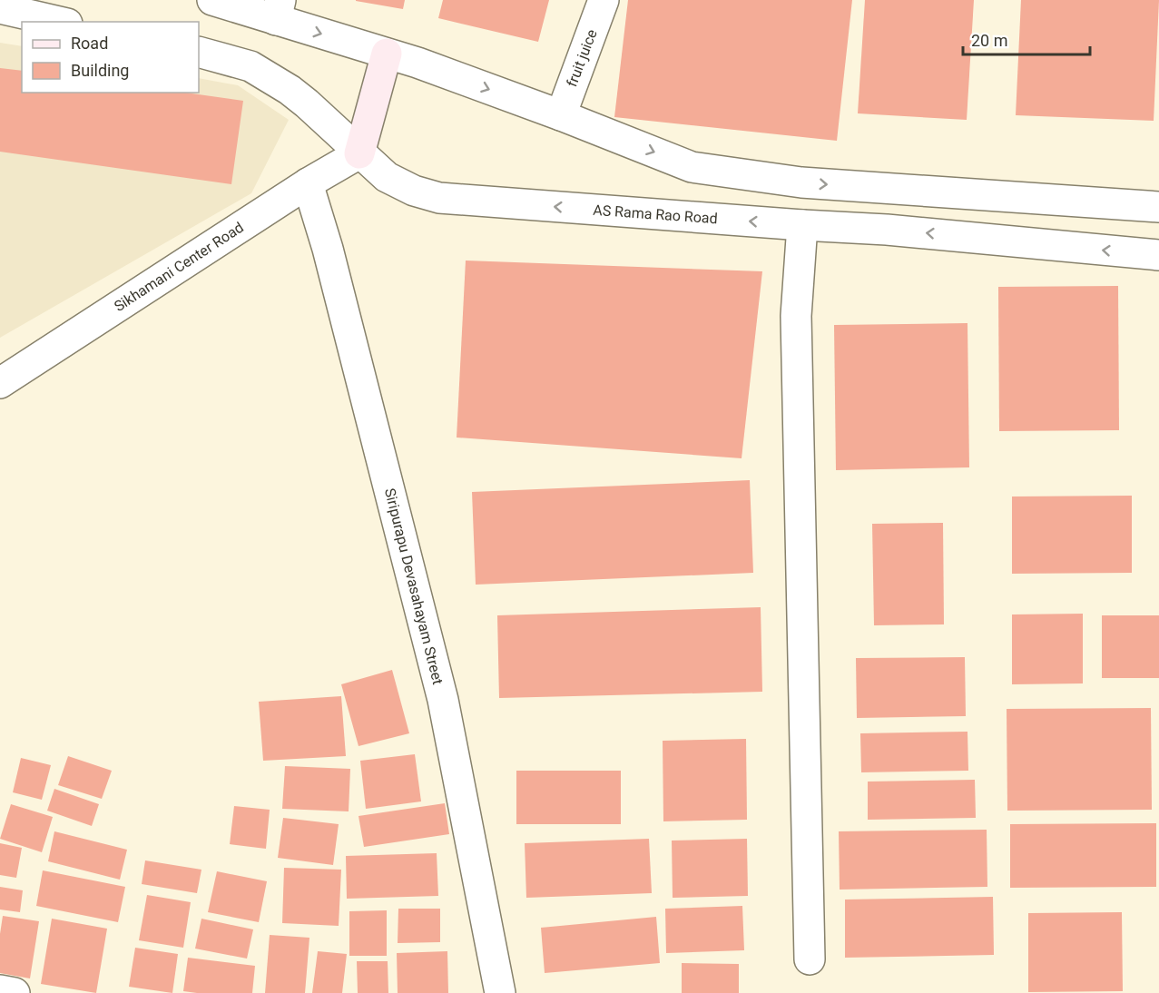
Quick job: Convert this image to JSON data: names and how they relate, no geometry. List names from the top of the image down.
{
  "streets": {
    "street": [
      "fruit juice",
      "AS Rama Rao Road",
      "Sikhamani Center Road",
      "Siripurapu Devasahayam Street"
    ]
  },
  "crossings": [
    ["AS Rama Rao Road", "Sikhamani Center Road"],
    ["Sikhamani Center Road", "Siripurapu Devasahayam Street"]
  ],
  "legend": ["Road", "Building"],
  "scale_bar": "20 m"
}
